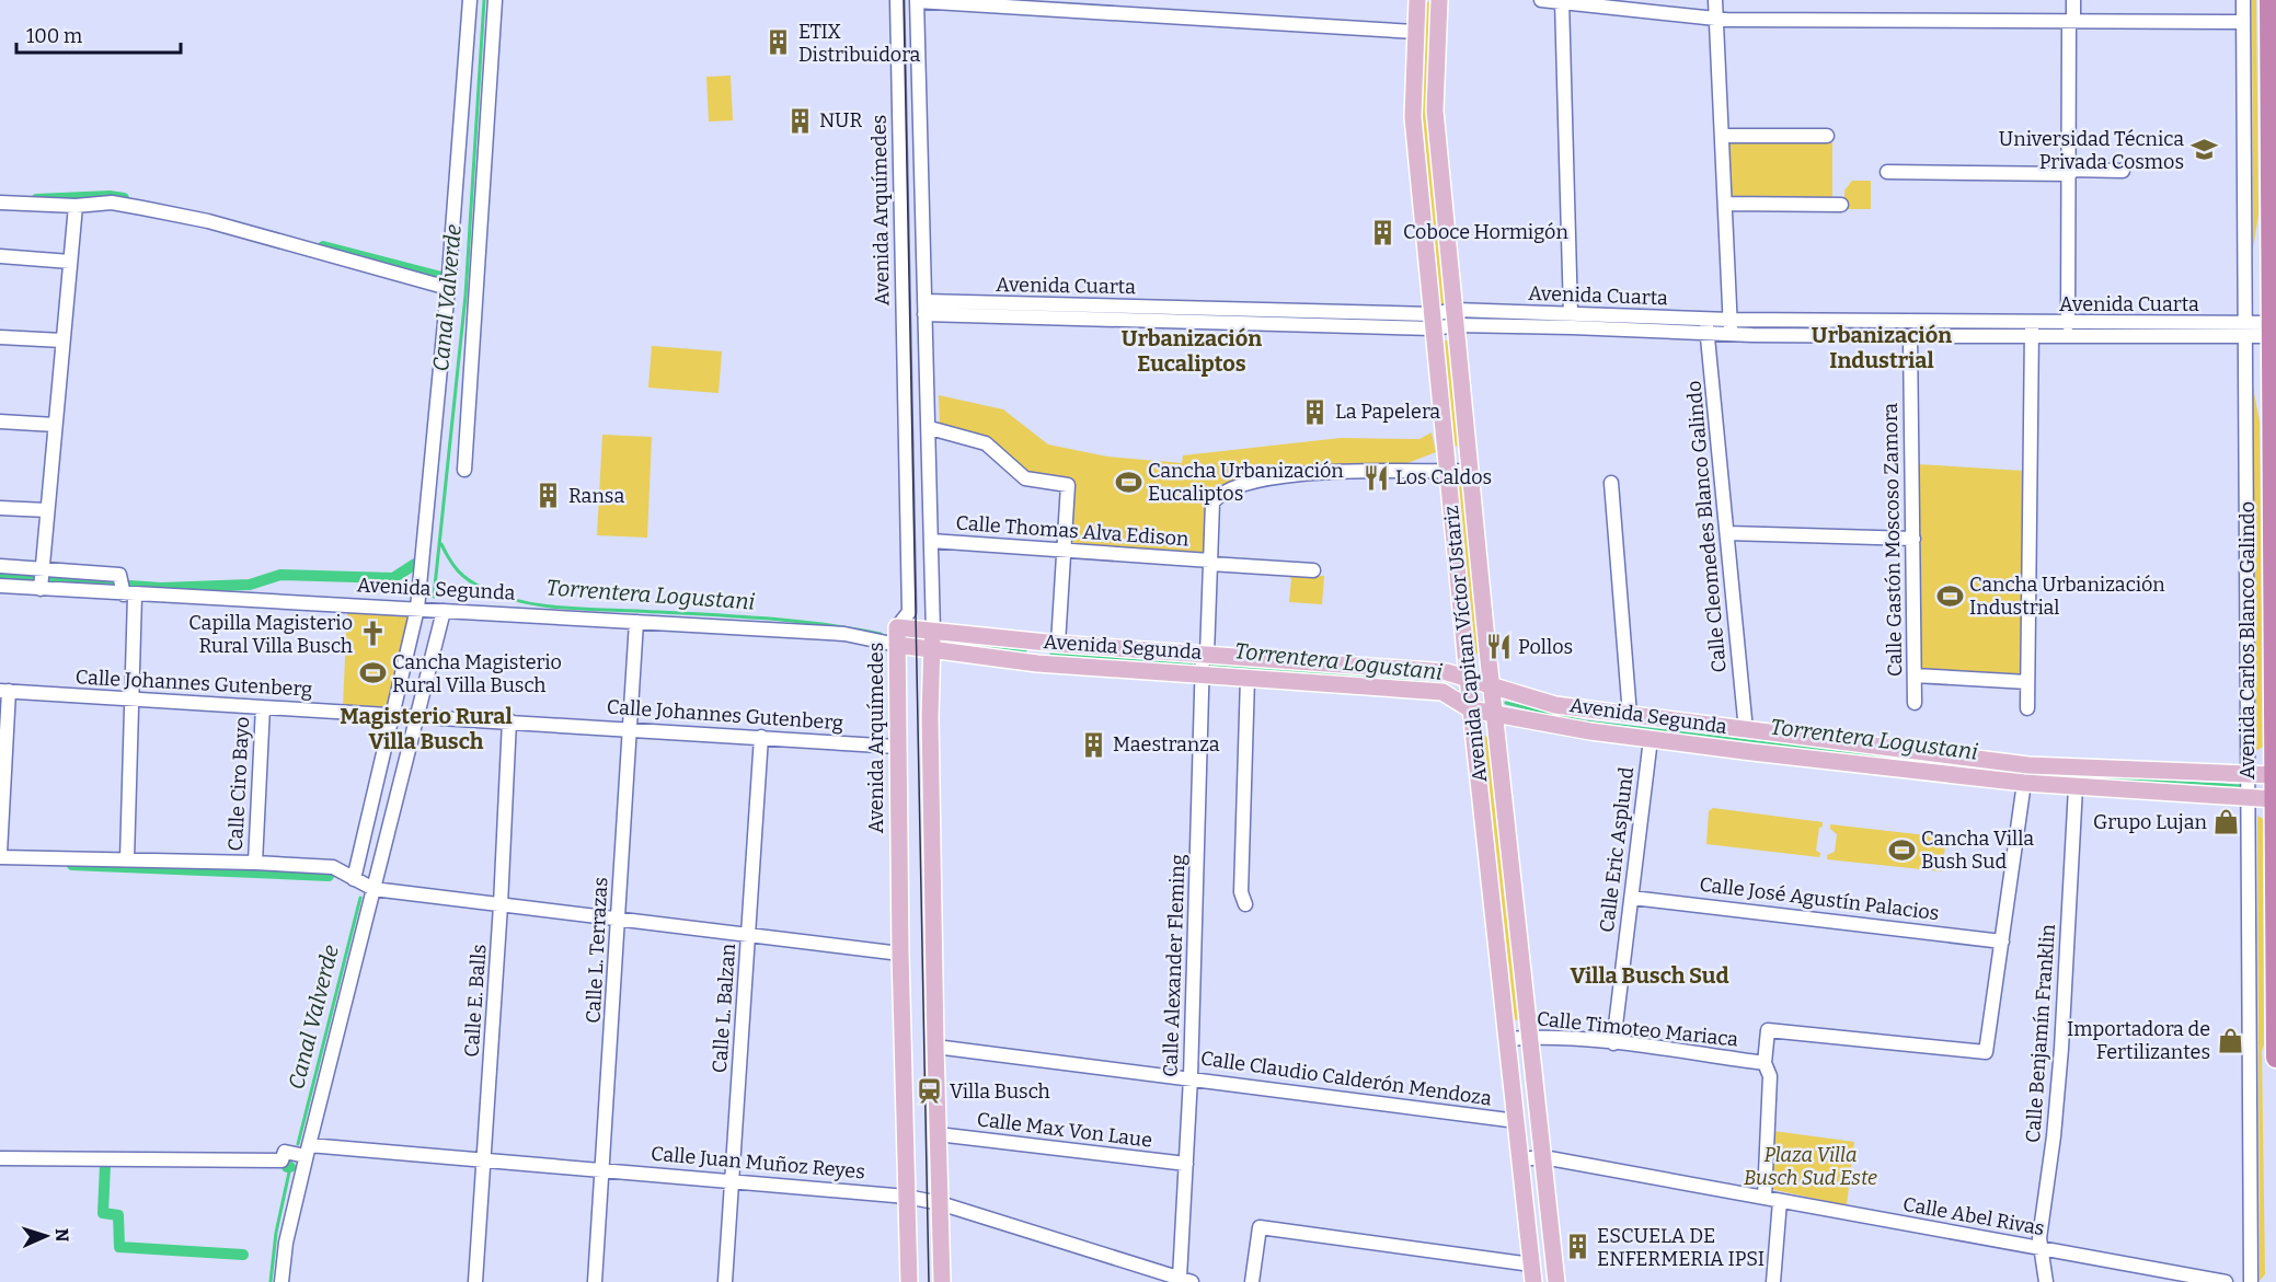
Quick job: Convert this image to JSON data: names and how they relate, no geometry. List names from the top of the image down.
{
  "streets": {
    "highway": ["Avenida Carlos Blanco Galindo"],
    "main road": ["Avenida Arquímedes", "Avenida Segunda", "Avenida Capitan Víctor Ustariz"],
    "street": [
      "Avenida Cuarta",
      "Calle Cleomedes Blanco Galindo",
      "Calle Thomas Alva Edison",
      "Calle Gastón Moscoso Zamora",
      "Calle Johannes Gutenberg",
      "Calle Ciro Bayo",
      "Calle Eric Asplund",
      "Calle José Agustín Palacios",
      "Calle L. Terrazas",
      "Calle Alexander Fleming",
      "Calle E. Balls",
      "Calle L. Balzan",
      "Calle Timoteo Mariaca",
      "Calle Benjamín Franklin",
      "Calle Claudio Calderón Mendoza",
      "Calle Max Von Laue",
      "Calle Juan Muñoz Reyes",
      "Calle Abel Rivas"
    ]
  },
  "crossings": [
    ["Avenida Arquímedes", "Avenida Cuarta"],
    ["Avenida Arquímedes", "Calle Thomas Alva Edison"],
    ["Avenida Arquímedes", "Avenida Segunda"],
    ["Avenida Arquímedes", "Calle Johannes Gutenberg"],
    ["Avenida Arquímedes", "Calle Claudio Calderón Mendoza"],
    ["Avenida Arquímedes", "Calle Max Von Laue"],
    ["Avenida Arquímedes", "Calle Juan Muñoz Reyes"],
    ["Avenida Cuarta", "Calle Cleomedes Blanco Galindo"],
    ["Avenida Cuarta", "Calle Gastón Moscoso Zamora"],
    ["Avenida Cuarta", "Avenida Carlos Blanco Galindo"],
    ["Avenida Cuarta", "Avenida Capitan Víctor Ustariz"],
    ["Calle Cleomedes Blanco Galindo", "Avenida Segunda"],
    ["Calle Thomas Alva Edison", "Calle Alexander Fleming"],
    ["Avenida Segunda", "Avenida Carlos Blanco Galindo"],
    ["Avenida Segunda", "Avenida Capitan Víctor Ustariz"],
    ["Avenida Segunda", "Calle Eric Asplund"],
    ["Avenida Segunda", "Calle L. Terrazas"],
    ["Avenida Segunda", "Calle Alexander Fleming"],
    ["Avenida Segunda", "Calle Benjamín Franklin"],
    ["Avenida Capitan Víctor Ustariz", "Calle Alexander Fleming"],
    ["Avenida Capitan Víctor Ustariz", "Calle Timoteo Mariaca"],
    ["Avenida Capitan Víctor Ustariz", "Calle Claudio Calderón Mendoza"],
    ["Avenida Capitan Víctor Ustariz", "Calle Abel Rivas"],
    ["Calle Johannes Gutenberg", "Calle Ciro Bayo"],
    ["Calle Johannes Gutenberg", "Calle L. Terrazas"],
    ["Calle Johannes Gutenberg", "Calle E. Balls"],
    ["Calle Johannes Gutenberg", "Calle L. Balzan"],
    ["Calle Eric Asplund", "Calle José Agustín Palacios"],
    ["Calle Eric Asplund", "Calle Timoteo Mariaca"],
    ["Calle José Agustín Palacios", "Calle Timoteo Mariaca"],
    ["Calle L. Terrazas", "Calle Juan Muñoz Reyes"],
    ["Calle Alexander Fleming", "Calle Claudio Calderón Mendoza"],
    ["Calle Alexander Fleming", "Calle Max Von Laue"],
    ["Calle Alexander Fleming", "Calle Juan Muñoz Reyes"],
    ["Calle E. Balls", "Calle Juan Muñoz Reyes"],
    ["Calle L. Balzan", "Calle Juan Muñoz Reyes"],
    ["Calle Benjamín Franklin", "Calle Abel Rivas"]
  ],
  "districts": [
    "Urbanización Industrial",
    "Urbanización Eucaliptos",
    "Magisterio Rural Villa Busch",
    "Villa Busch Sud"
  ],
  "water": ["Canal Valverde", "Torrentera Logustani"],
  "parks": ["Plaza Villa Busch Sud Este"],
  "places": {
    "building": [
      "ETIX Distribuidora",
      "NUR",
      "Coboce Hormigón",
      "La Papelera",
      "Ransa",
      "Maestranza",
      "ESCUELA DE ENFERMERIA IPSI"
    ],
    "school or university": ["Universidad Técnica Privada Cosmos"],
    "restaurant": ["Los Caldos", "Pollos"],
    "sports": [
      "Cancha Urbanización Eucaliptos",
      "Cancha Urbanización Industrial",
      "Cancha Magisterio Rural Villa Busch",
      "Cancha Villa Bush Sud"
    ],
    "church": ["Capilla Magisterio Rural Villa Busch"],
    "shop": ["Grupo Lujan", "Importadora de Fertilizantes"],
    "station": ["Villa Busch"]
  },
  "scale_bar": "100 m",
  "north": "right"
}
